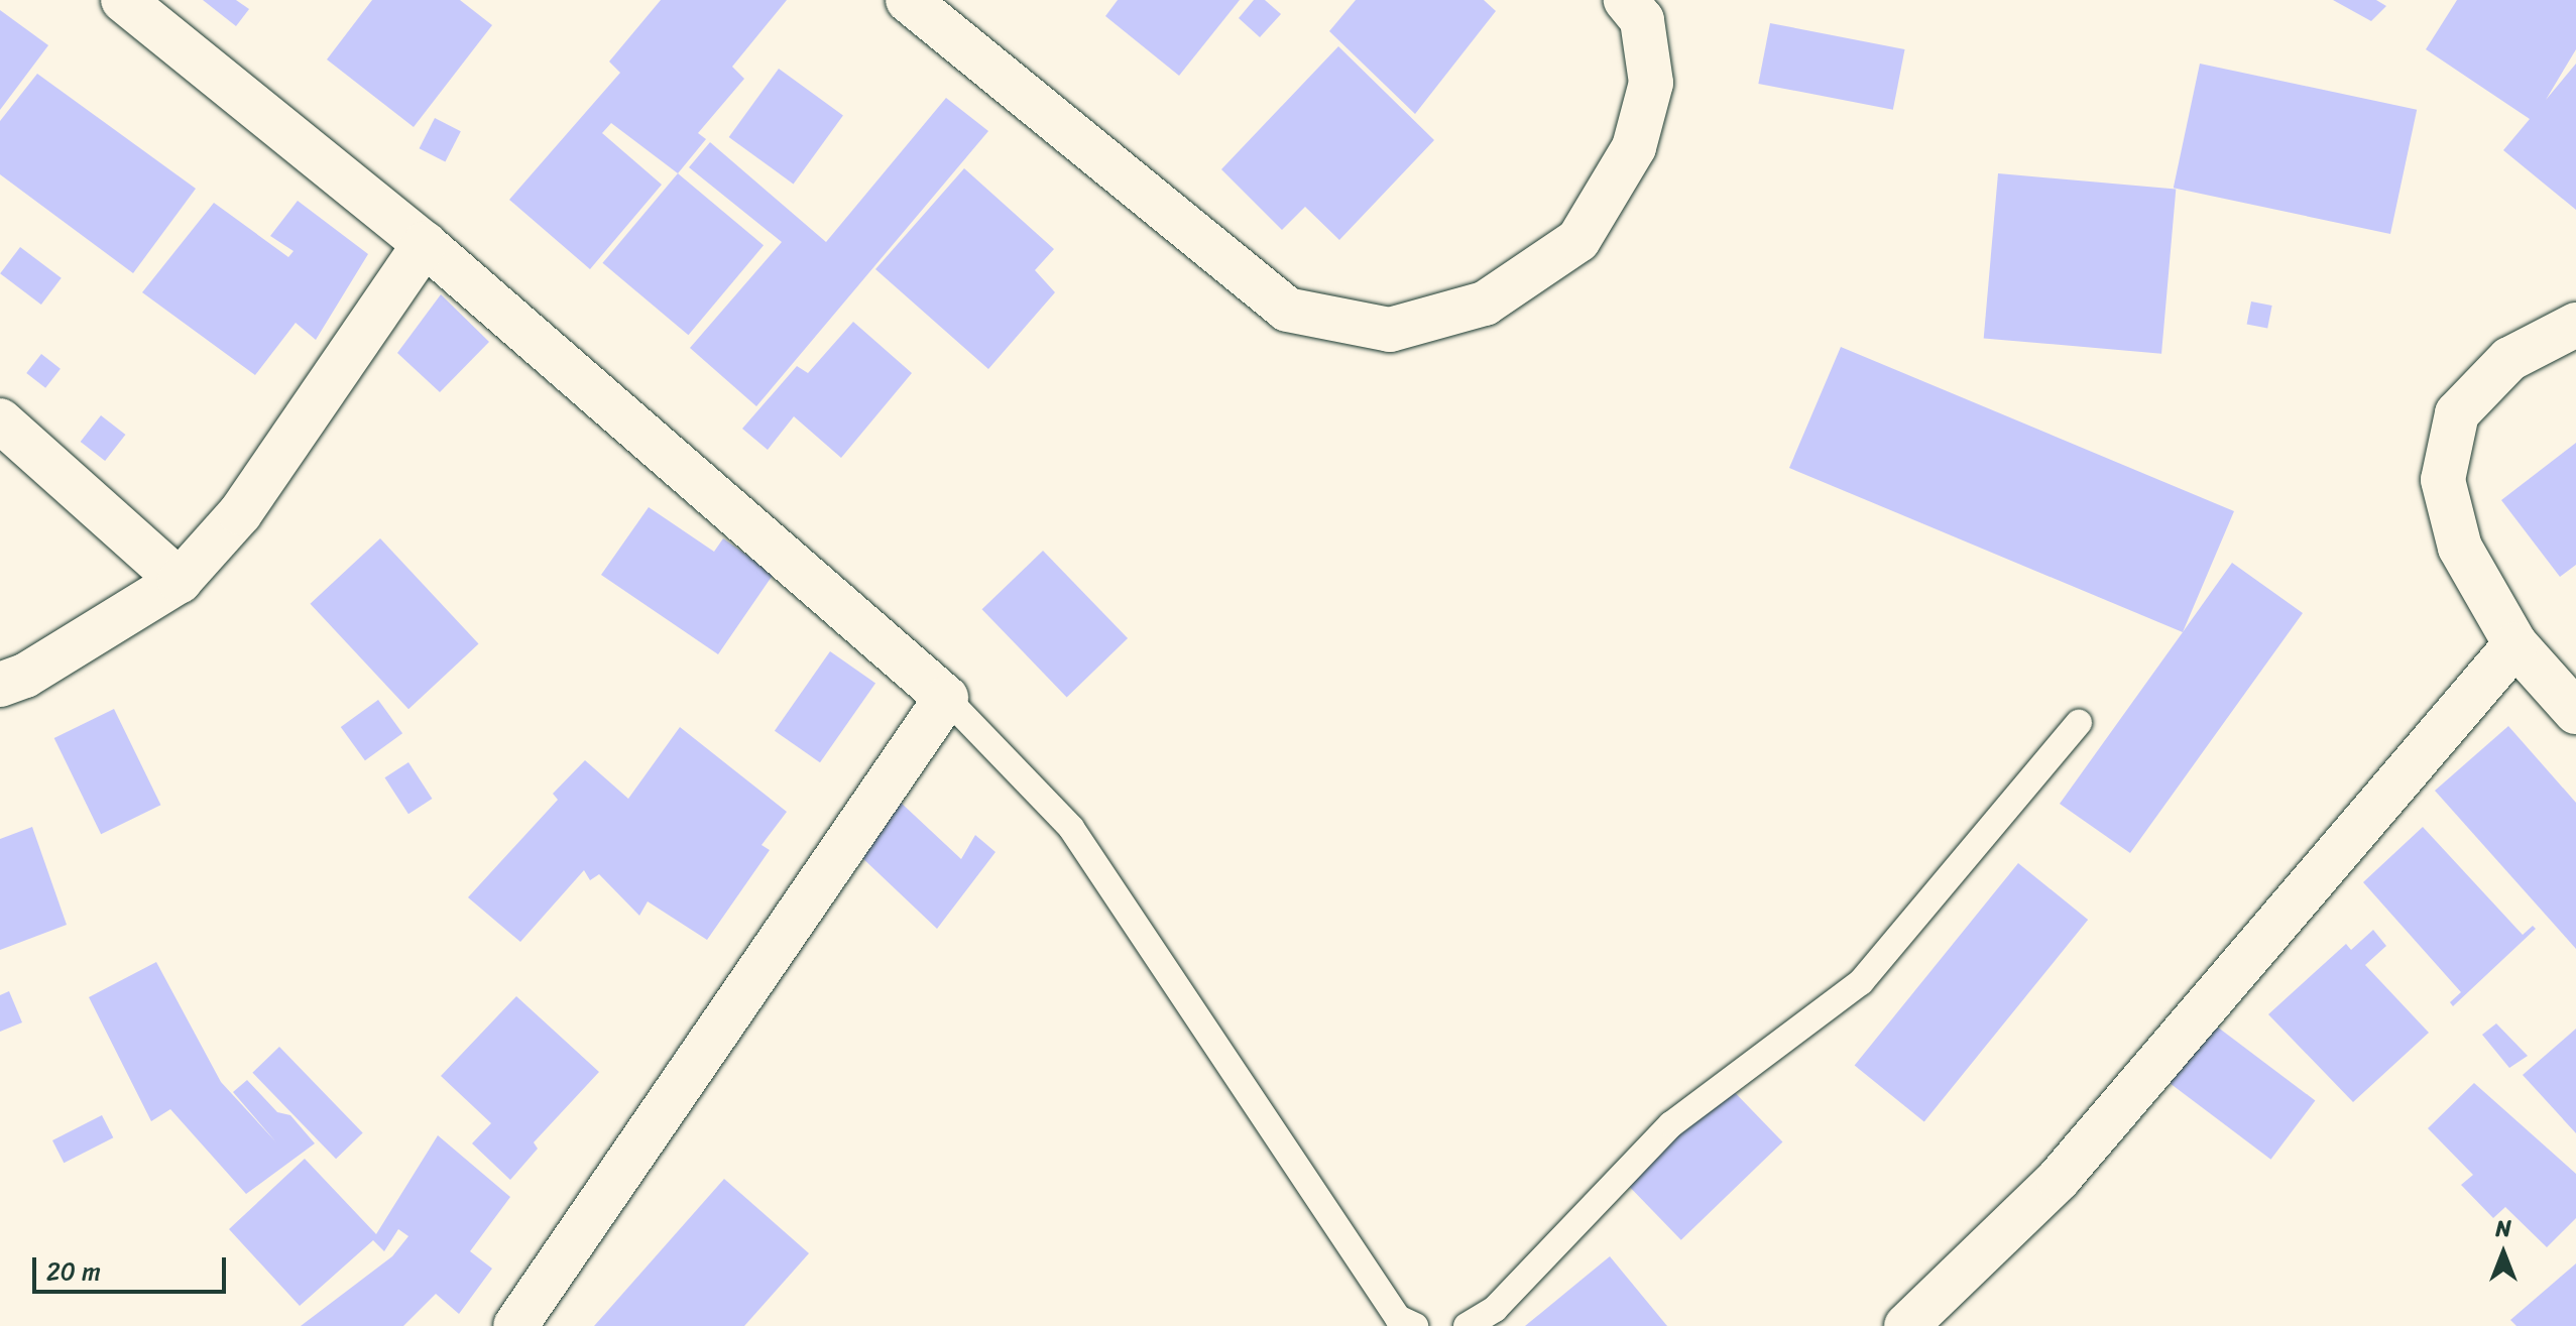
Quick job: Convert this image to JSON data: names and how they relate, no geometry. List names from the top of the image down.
{
  "scale_bar": "20 m",
  "north": "top"
}
